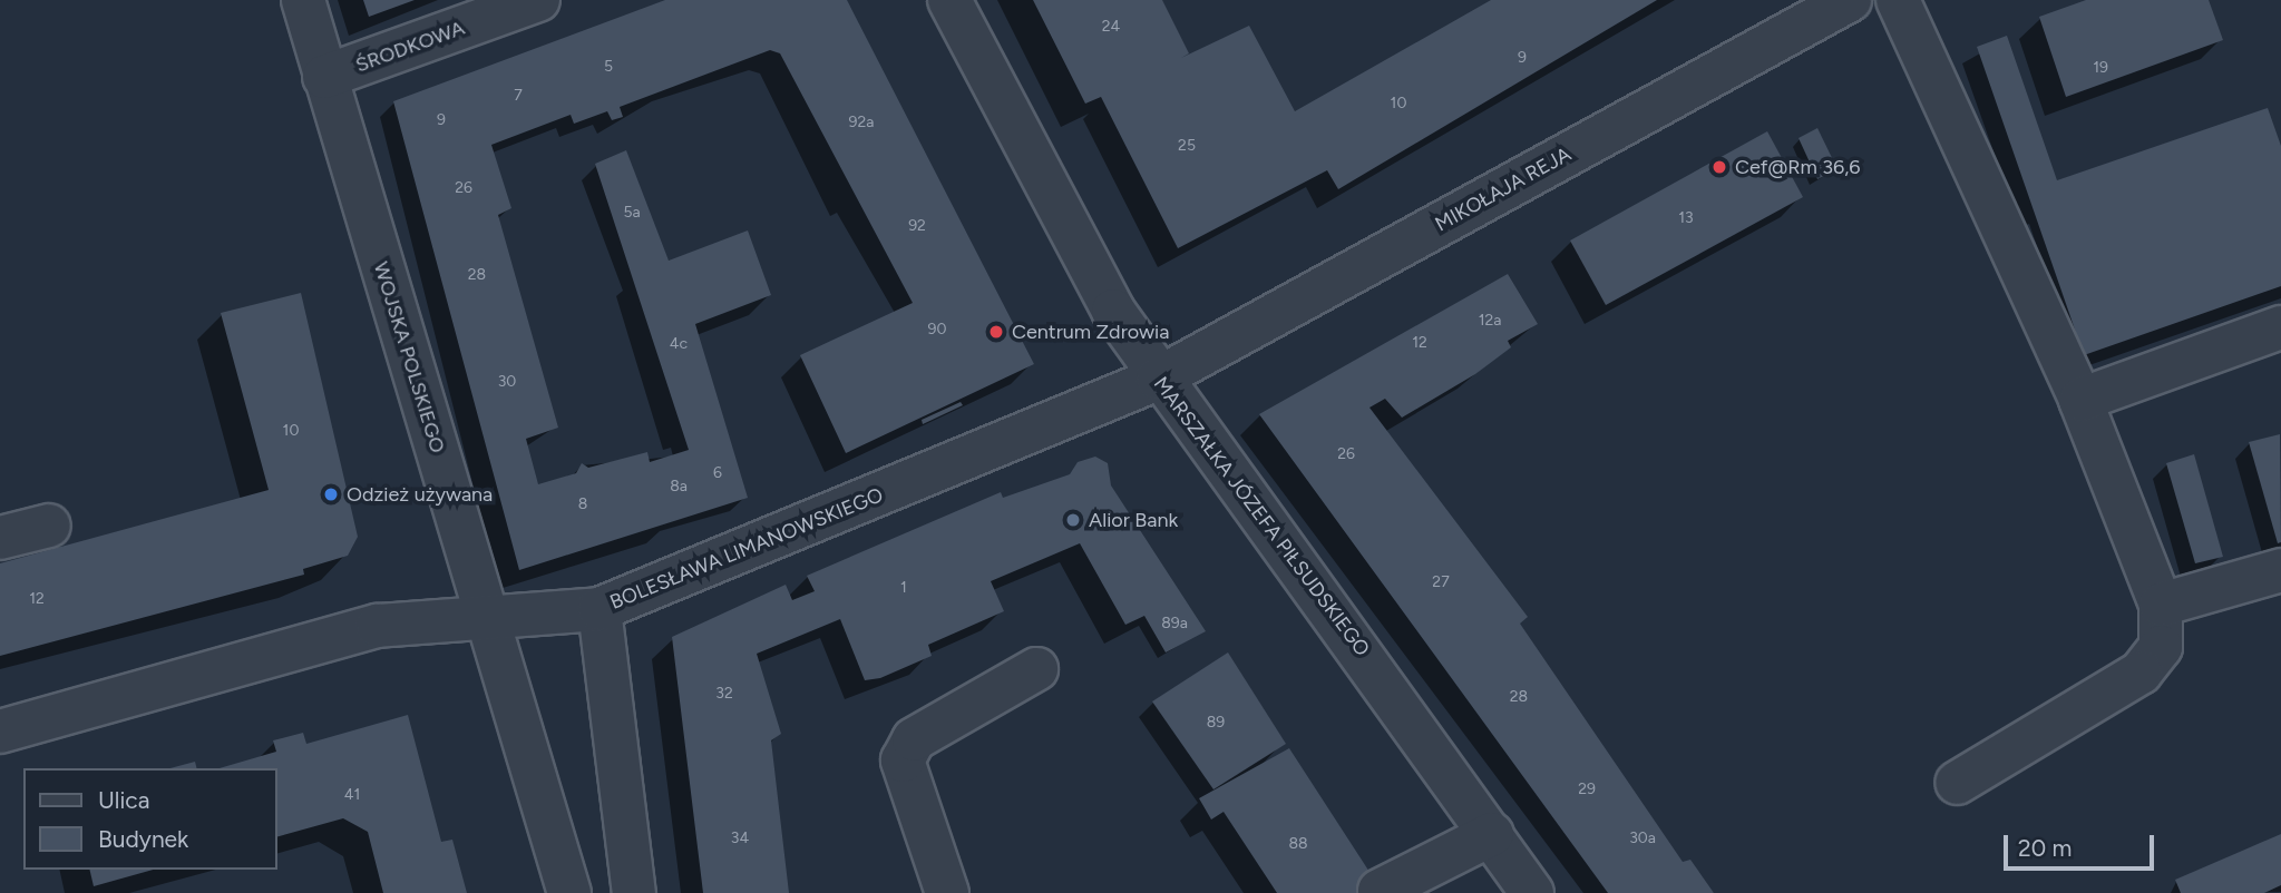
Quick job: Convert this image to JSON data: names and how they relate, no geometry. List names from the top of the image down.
{
  "streets": {
    "street": [
      "ŚRODKOWA",
      "MIKOŁAJA REJA",
      "WOJSKA POLSKIEGO",
      "MARSZAŁKA JÓZEFA PIŁSUDSKIEGO",
      "BOLESŁAWA LIMANOWSKIEGO"
    ]
  },
  "crossings": [
    ["ŚRODKOWA", "WOJSKA POLSKIEGO"],
    ["MIKOŁAJA REJA", "MARSZAŁKA JÓZEFA PIŁSUDSKIEGO"],
    ["MIKOŁAJA REJA", "BOLESŁAWA LIMANOWSKIEGO"],
    ["WOJSKA POLSKIEGO", "BOLESŁAWA LIMANOWSKIEGO"],
    ["MARSZAŁKA JÓZEFA PIŁSUDSKIEGO", "BOLESŁAWA LIMANOWSKIEGO"]
  ],
  "places": [
    "Cef@Rm 36,6",
    "Centrum Zdrowia",
    "Odzież używana",
    "Alior Bank"
  ],
  "house_numbers": [
    "24",
    "9",
    "5",
    "19",
    "7",
    "10",
    "9",
    "92a",
    "25",
    "26",
    "5a",
    "13",
    "92",
    "28",
    "12a",
    "90",
    "12",
    "4c",
    "30",
    "10",
    "26",
    "6",
    "8a",
    "8",
    "27",
    "1",
    "12",
    "89a",
    "32",
    "28",
    "89",
    "29",
    "41",
    "34",
    "30a",
    "88"
  ],
  "legend": ["Ulica", "Budynek"],
  "scale_bar": "20 m"
}
